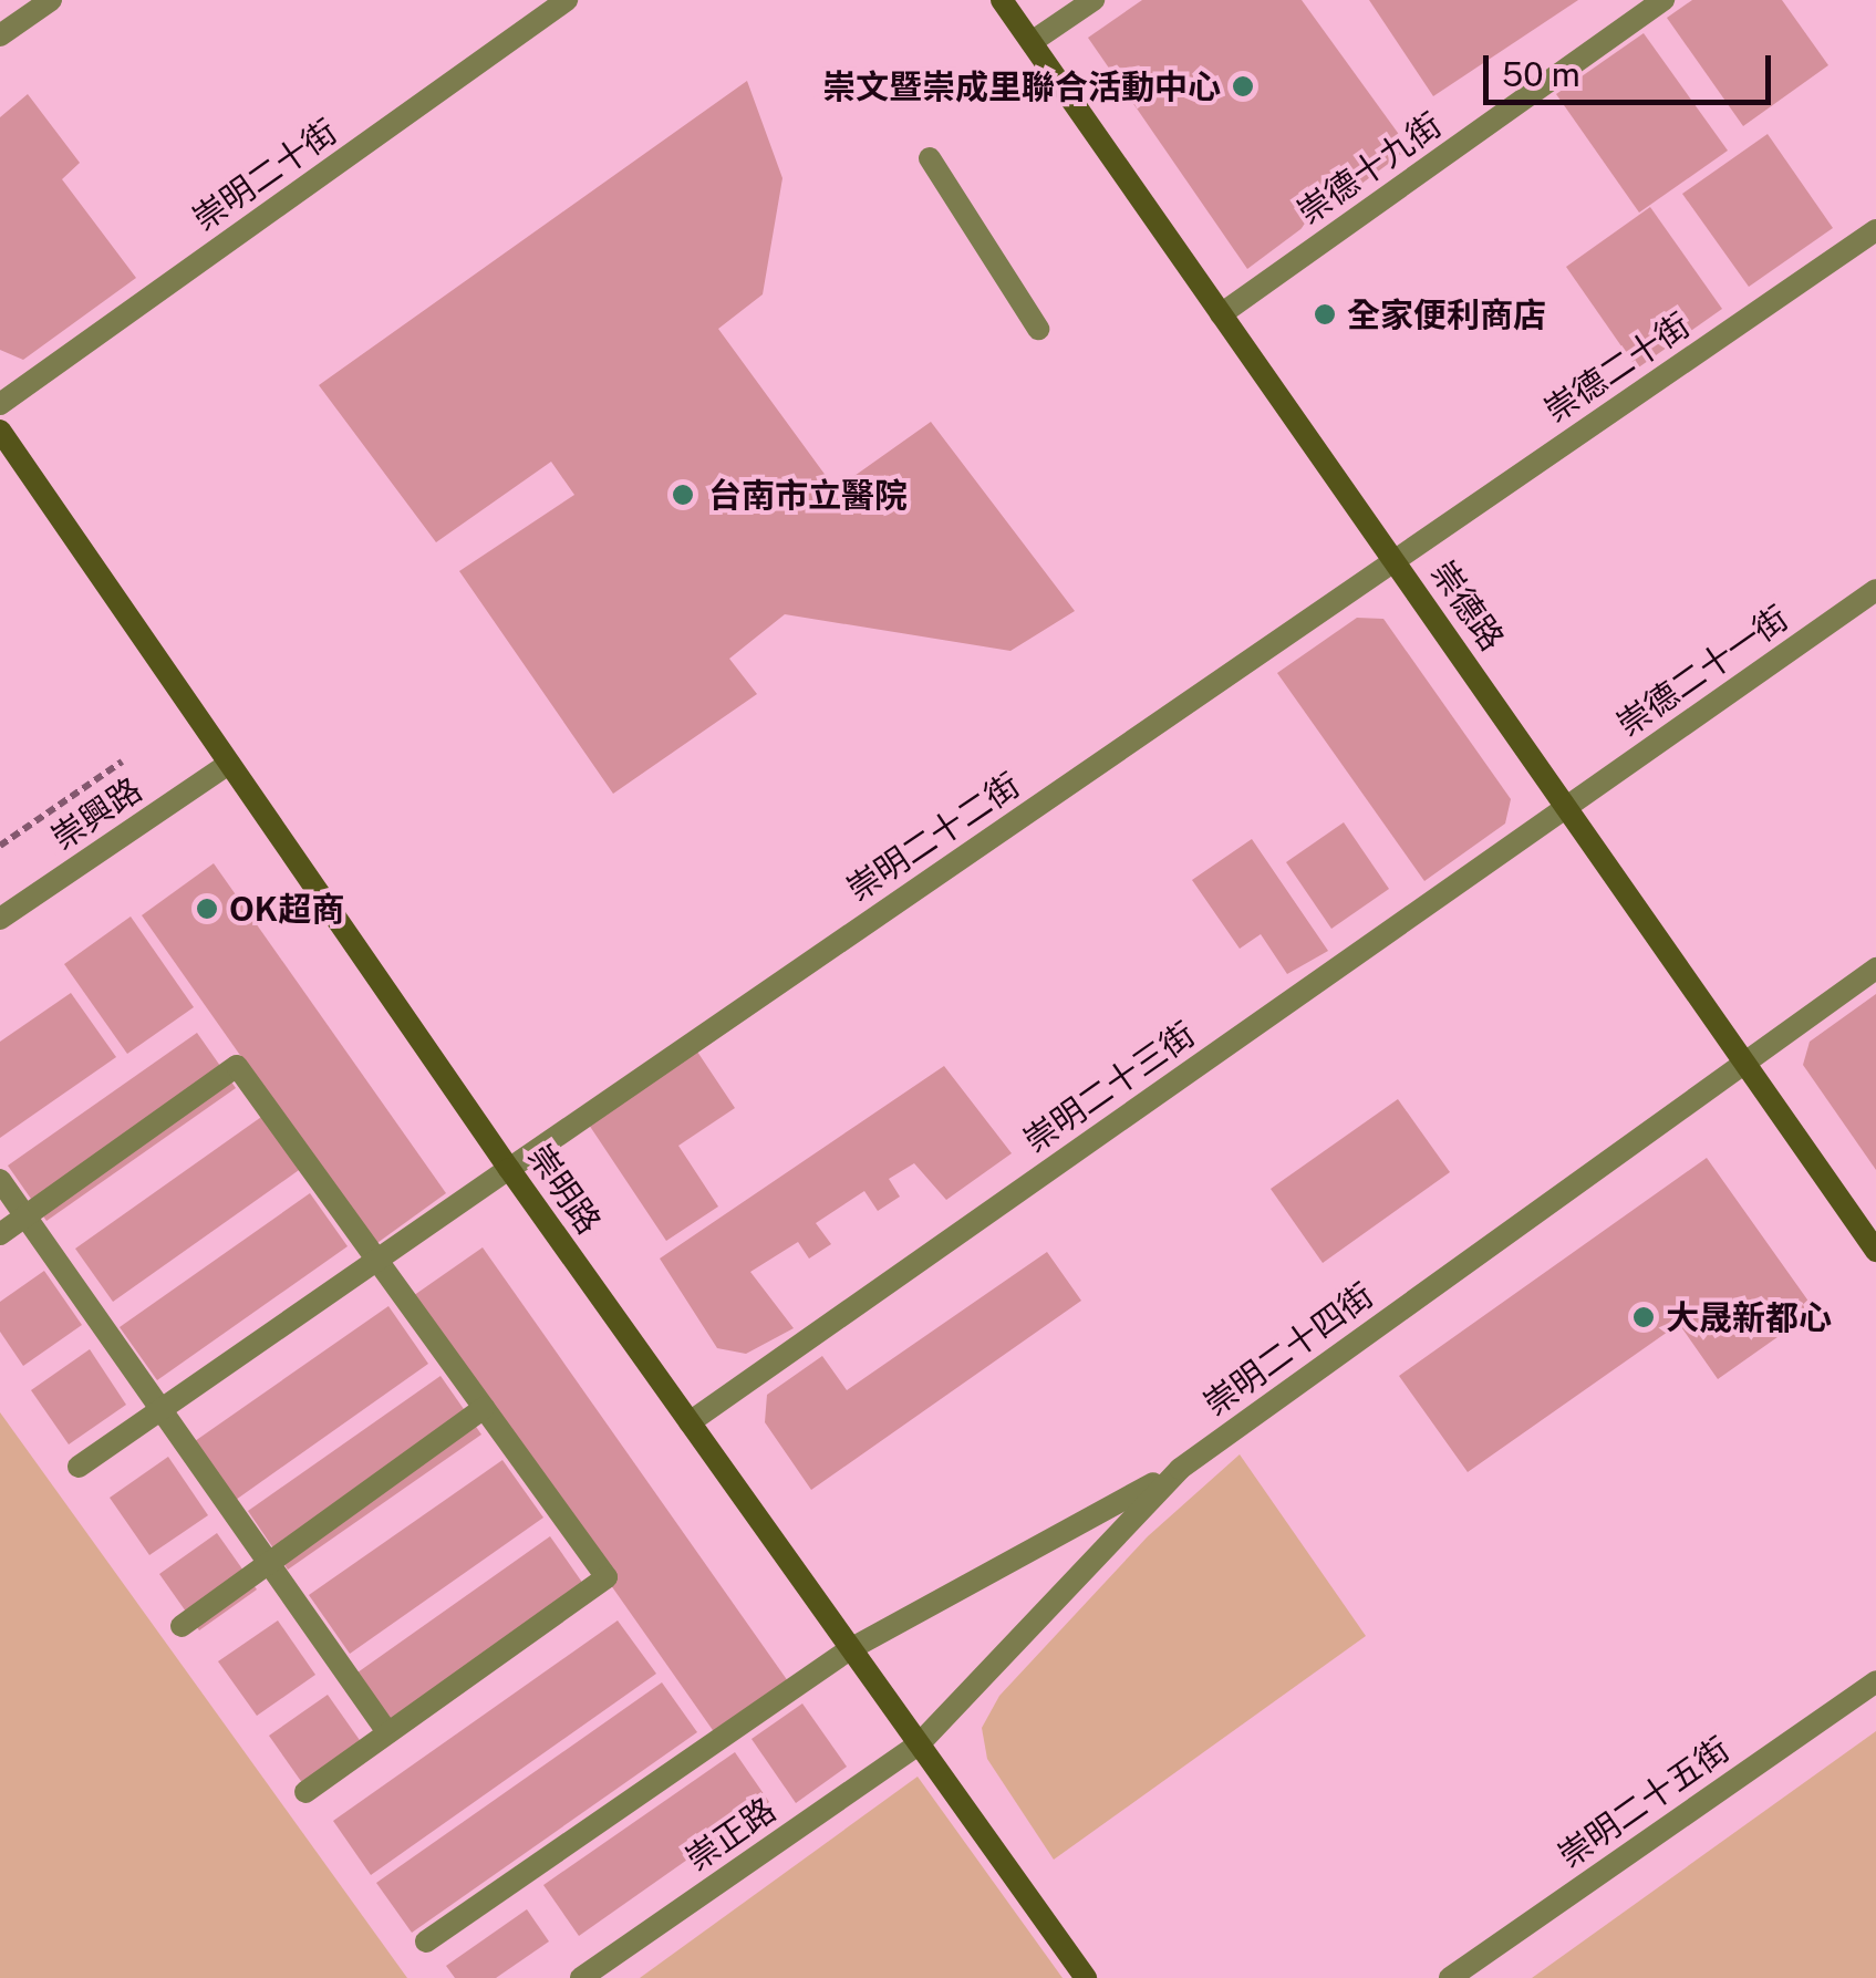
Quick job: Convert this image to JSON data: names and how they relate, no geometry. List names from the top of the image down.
{
  "streets": {
    "street": [
      "崇德十九街",
      "崇明二十街",
      "崇德二十街",
      "崇德路",
      "崇德二十一街",
      "崇興路",
      "崇明二十二街",
      "崇明二十三街",
      "崇明路",
      "崇明二十四街",
      "崇明二十五街",
      "崇正路"
    ]
  },
  "crossings": [
    ["崇德十九街", "崇德路"],
    ["崇德二十街", "崇德路"],
    ["崇德二十街", "崇明二十二街"],
    ["崇德路", "崇德二十一街"],
    ["崇德路", "崇明二十二街"],
    ["崇德路", "崇明二十三街"],
    ["崇德路", "崇明二十四街"],
    ["崇德二十一街", "崇明二十三街"],
    ["崇興路", "崇明路"],
    ["崇明二十二街", "崇明路"],
    ["崇明二十三街", "崇明路"],
    ["崇明路", "崇明二十四街"],
    ["崇明路", "崇正路"],
    ["崇明二十四街", "崇正路"]
  ],
  "places": [
    "崇文暨崇成里聯合活動中心",
    "全家便利商店",
    "台南市立醫院",
    "OK超商",
    "大晟新都心"
  ],
  "scale_bar": "50 m"
}
